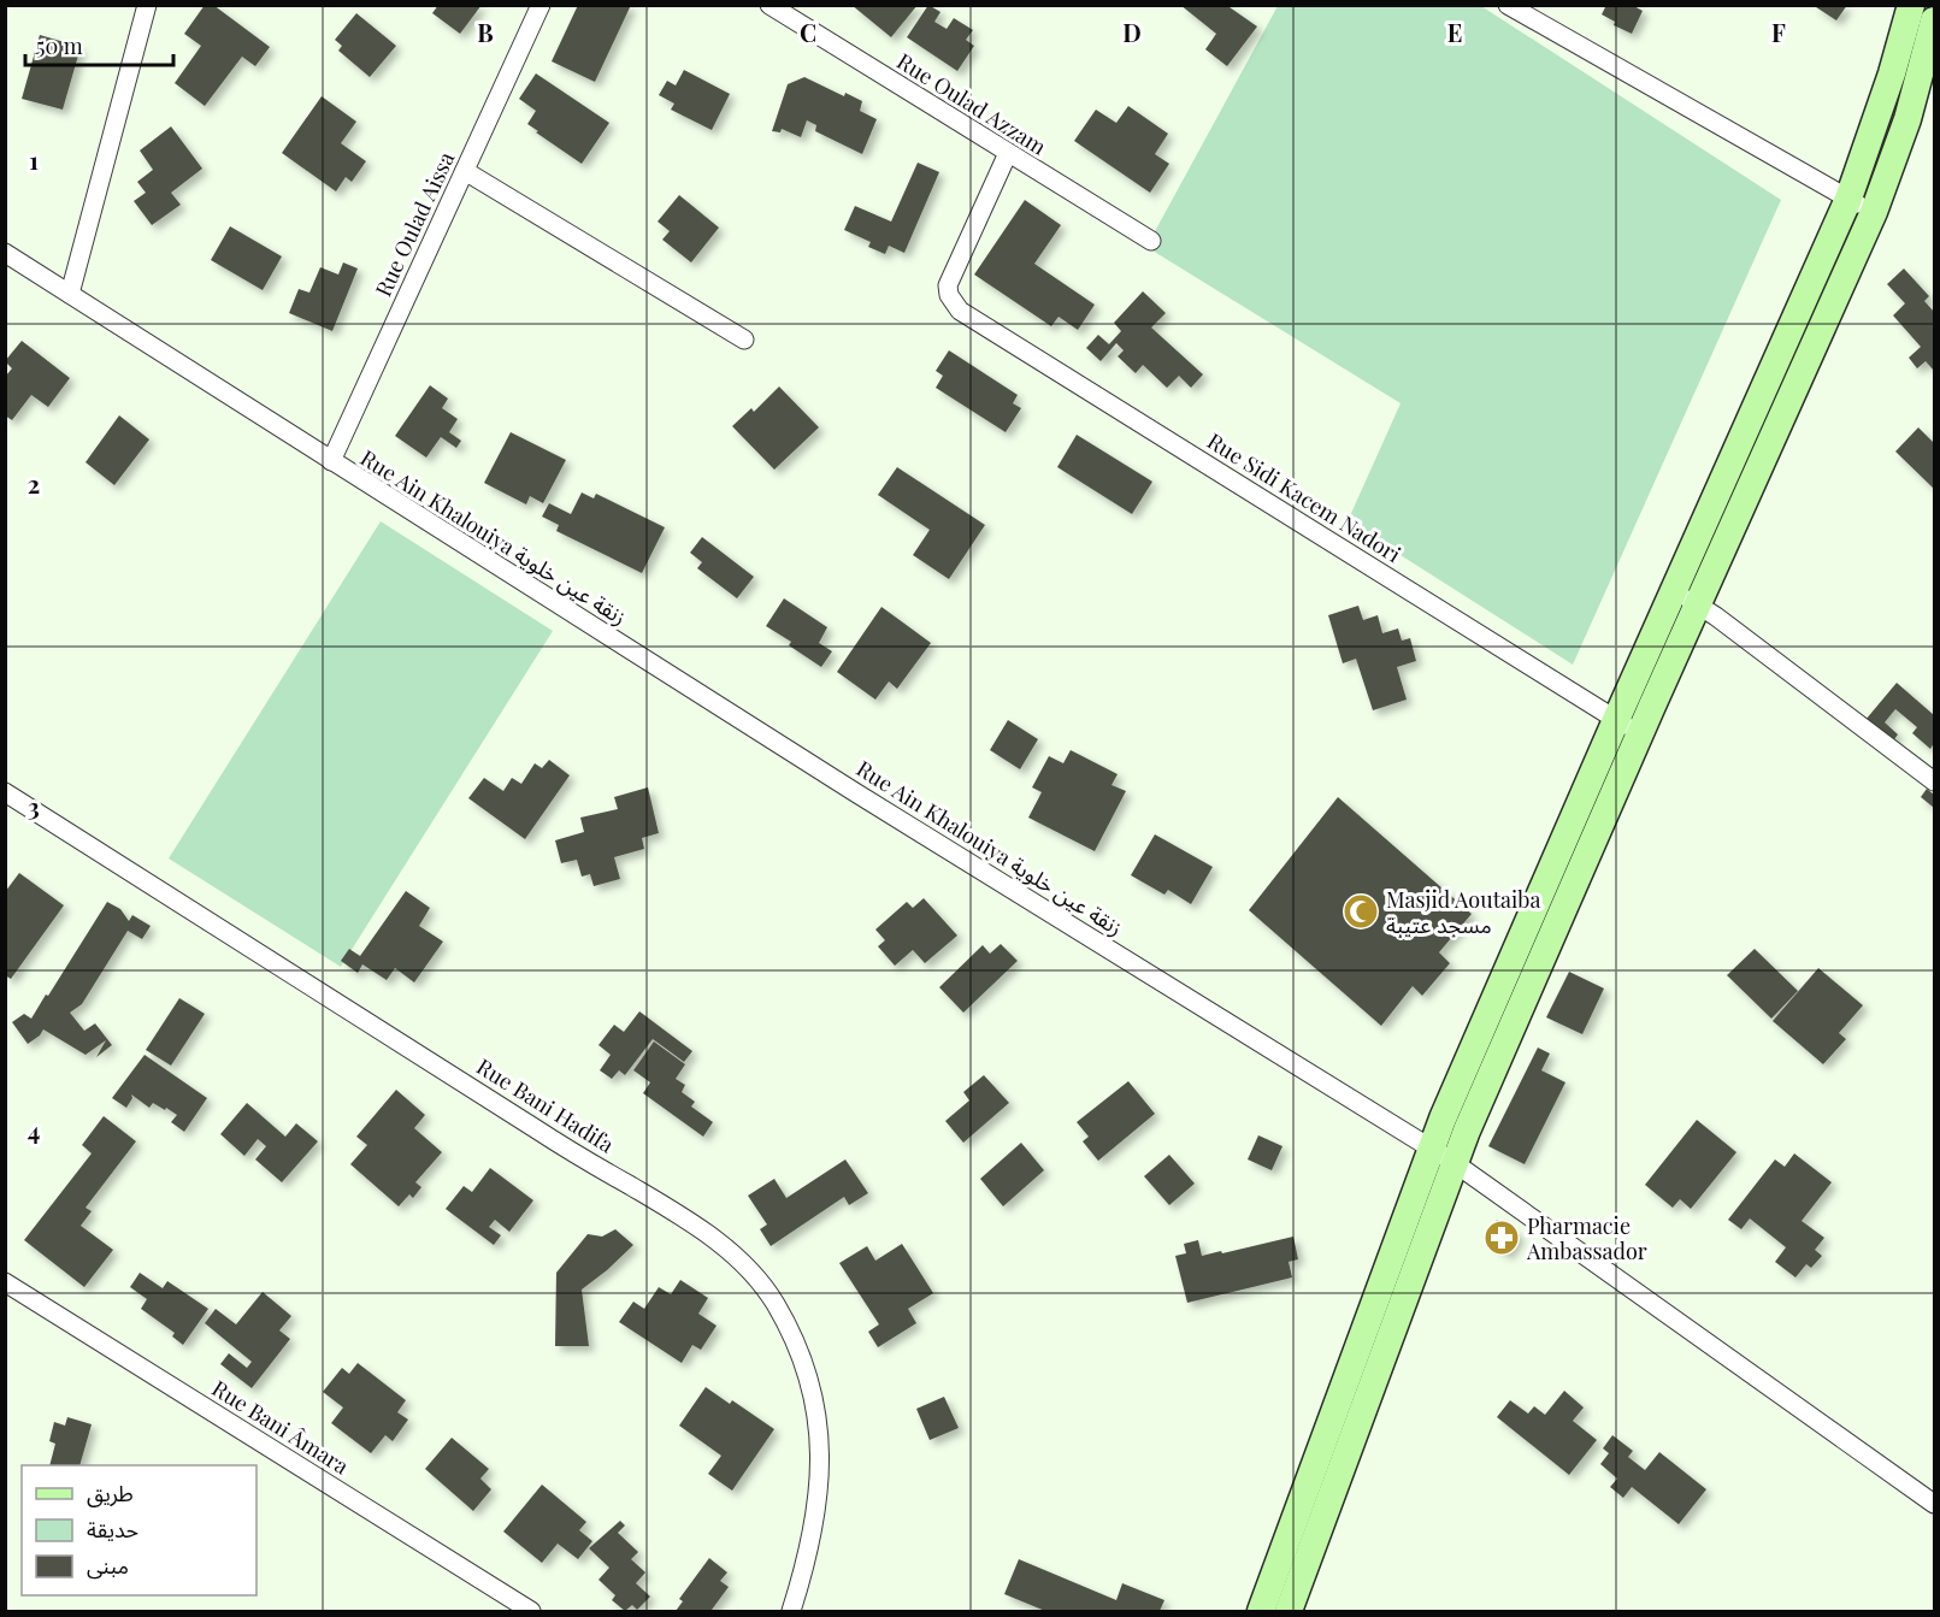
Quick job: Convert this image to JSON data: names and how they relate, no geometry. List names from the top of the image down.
{
  "streets": {
    "street": [
      "Rue Oulad Azzam",
      "Rue Oulad Aissa",
      "Rue Sidi Kacem Nadori",
      "Rue Ain Khalouiya زنقة عين خلوية",
      "Rue Bani Hadifa",
      "Rue Bani Âmara"
    ]
  },
  "crossings": [
    ["Rue Oulad Azzam", "Rue Sidi Kacem Nadori"],
    ["Rue Oulad Aissa", "Rue Ain Khalouiya زنقة عين خلوية"]
  ],
  "places": {
    "mosque": ["Masjid Aoutaiba مسجد عتيبة"],
    "pharmacy": ["Pharmacie Ambassador"]
  },
  "legend": ["طريق", "حديقة", "مبنى"],
  "scale_bar": "50 m",
  "grid": {
    "columns": [
      "B",
      "C",
      "D",
      "E",
      "F"
    ],
    "rows": [
      "1",
      "2",
      "3",
      "4"
    ]
  }
}
